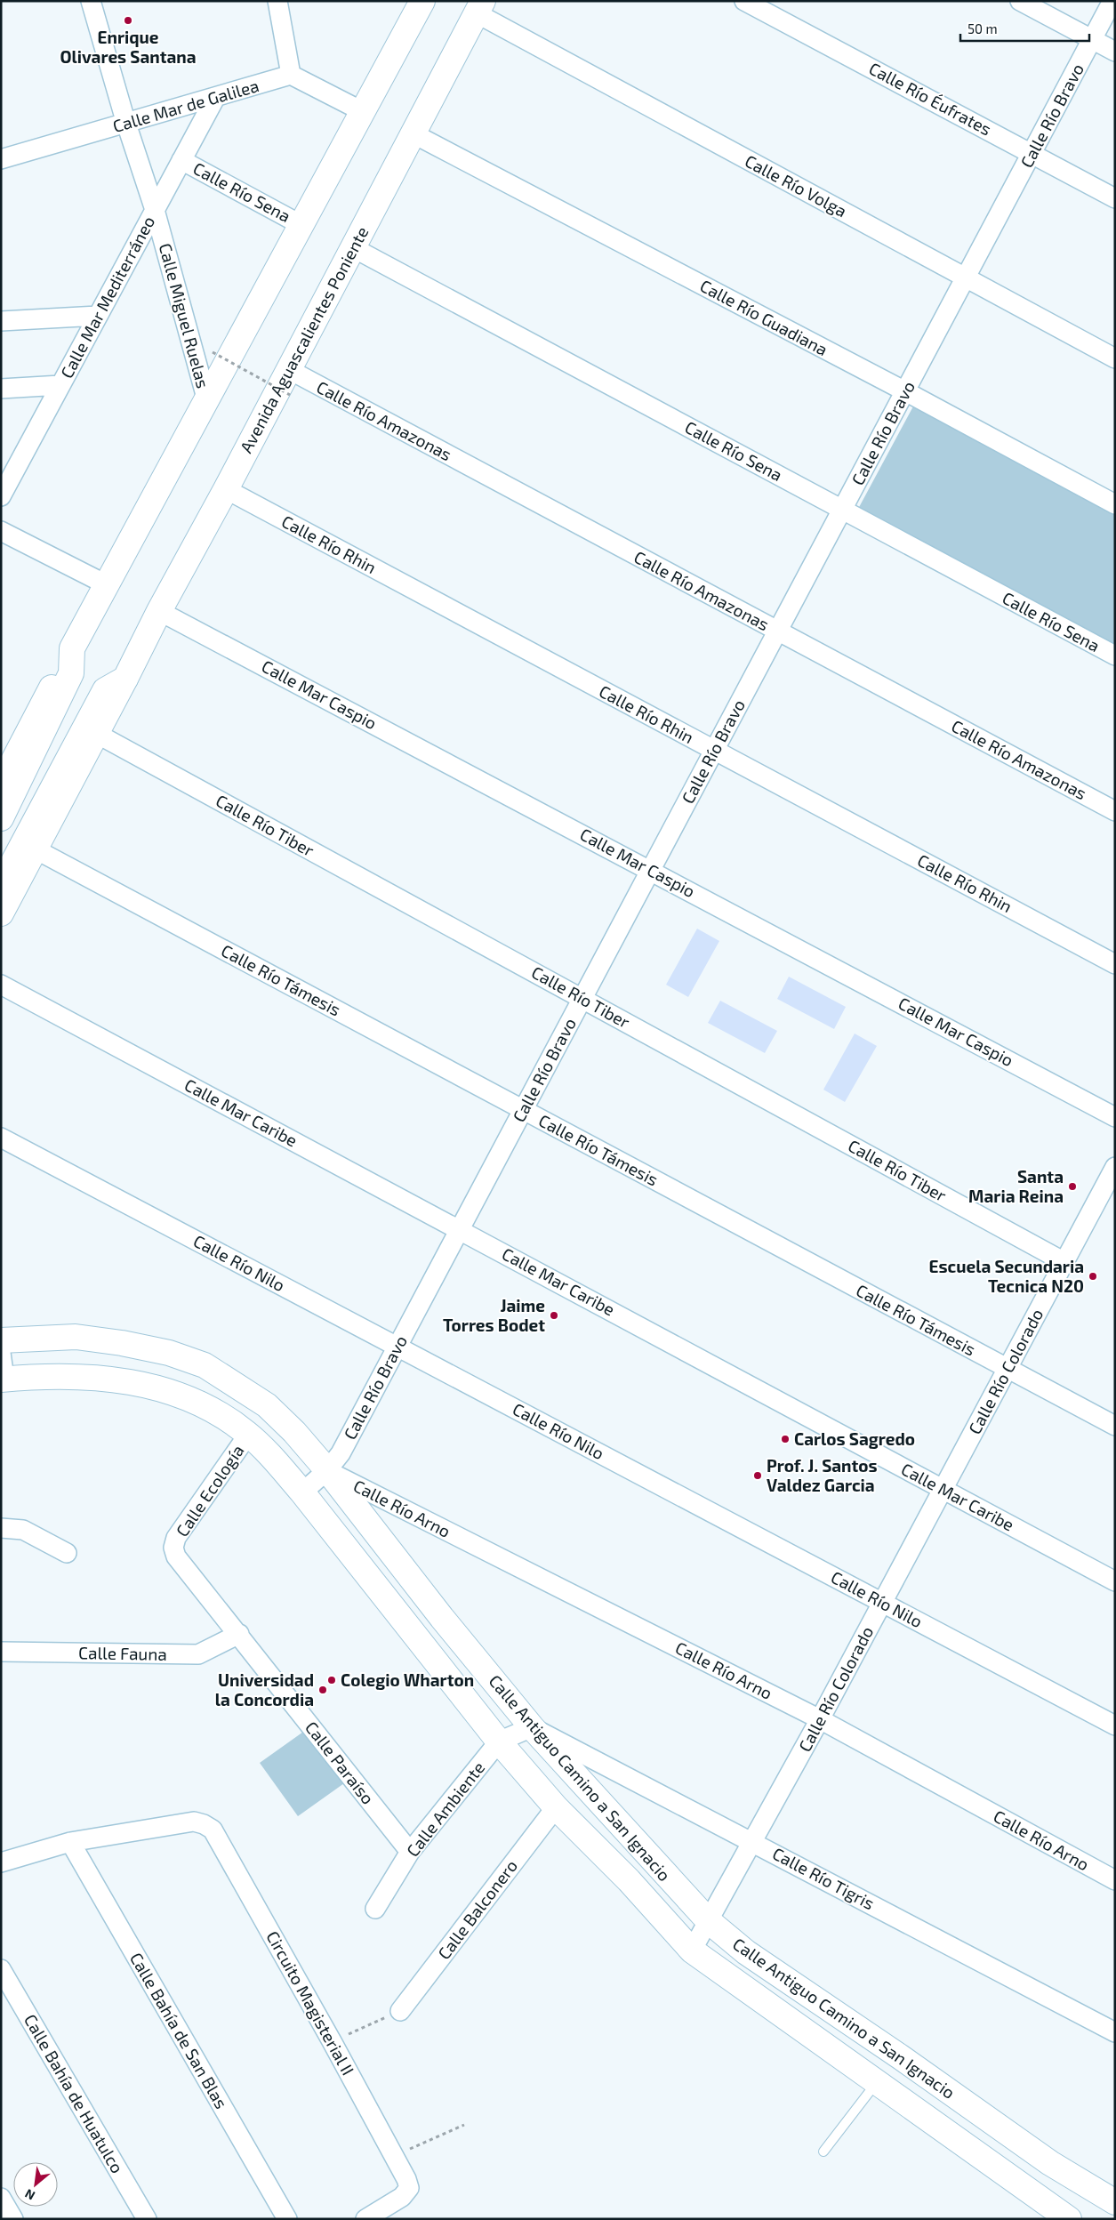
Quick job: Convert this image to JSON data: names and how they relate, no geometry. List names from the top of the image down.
{
  "streets": {
    "main road": ["Avenida Aguascalientes Poniente", "Calle Antiguo Camino a San Ignacio"],
    "street": [
      "Calle Río Éufrates",
      "Calle Mar de Galilea",
      "Calle Río Bravo",
      "Calle Río Volga",
      "Calle Río Sena",
      "Calle Mar Mediterráneo",
      "Calle Miguel Ruelas",
      "Calle Río Guadiana",
      "Calle Río Amazonas",
      "Calle Río Rhin",
      "Calle Mar Caspio",
      "Calle Río Tiber",
      "Calle Río Támesis",
      "Calle Mar Caribe",
      "Calle Río Nilo",
      "Calle Río Colorado",
      "Calle Ecología",
      "Calle Río Arno",
      "Calle Fauna",
      "Calle Paraíso",
      "Calle Ambiente",
      "Calle Río Tigris",
      "Calle Balconero",
      "Circuito Magisterial II",
      "Calle Bahía de San Blas",
      "Calle Bahía de Huatulco"
    ]
  },
  "crossings": [
    ["Calle Río Éufrates", "Calle Río Bravo"],
    ["Calle Mar de Galilea", "Calle Mar Mediterráneo"],
    ["Calle Mar de Galilea", "Calle Miguel Ruelas"],
    ["Calle Río Bravo", "Calle Río Volga"],
    ["Calle Río Bravo", "Calle Río Sena"],
    ["Calle Río Bravo", "Calle Río Guadiana"],
    ["Calle Río Bravo", "Calle Río Amazonas"],
    ["Calle Río Bravo", "Calle Río Rhin"],
    ["Calle Río Bravo", "Calle Mar Caspio"],
    ["Calle Río Bravo", "Calle Río Tiber"],
    ["Calle Río Bravo", "Calle Río Támesis"],
    ["Calle Río Bravo", "Calle Mar Caribe"],
    ["Calle Río Bravo", "Calle Río Nilo"],
    ["Calle Río Bravo", "Calle Río Arno"],
    ["Calle Río Bravo", "Calle Antiguo Camino a San Ignacio"],
    ["Calle Río Volga", "Avenida Aguascalientes Poniente"],
    ["Calle Río Sena", "Calle Mar Mediterráneo"],
    ["Calle Río Sena", "Avenida Aguascalientes Poniente"],
    ["Calle Mar Mediterráneo", "Calle Miguel Ruelas"],
    ["Calle Río Guadiana", "Avenida Aguascalientes Poniente"],
    ["Avenida Aguascalientes Poniente", "Calle Río Amazonas"],
    ["Avenida Aguascalientes Poniente", "Calle Río Rhin"],
    ["Avenida Aguascalientes Poniente", "Calle Mar Caspio"],
    ["Avenida Aguascalientes Poniente", "Calle Río Tiber"],
    ["Avenida Aguascalientes Poniente", "Calle Río Támesis"],
    ["Calle Río Tiber", "Calle Río Colorado"],
    ["Calle Río Támesis", "Calle Río Colorado"],
    ["Calle Mar Caribe", "Calle Río Colorado"],
    ["Calle Río Nilo", "Calle Río Colorado"],
    ["Calle Río Colorado", "Calle Río Arno"],
    ["Calle Río Colorado", "Calle Antiguo Camino a San Ignacio"],
    ["Calle Río Colorado", "Calle Río Tigris"],
    ["Calle Ecología", "Calle Paraíso"],
    ["Calle Ecología", "Calle Antiguo Camino a San Ignacio"],
    ["Calle Río Arno", "Calle Antiguo Camino a San Ignacio"],
    ["Calle Fauna", "Calle Paraíso"],
    ["Calle Paraíso", "Calle Ambiente"],
    ["Calle Antiguo Camino a San Ignacio", "Calle Ambiente"],
    ["Calle Antiguo Camino a San Ignacio", "Calle Río Tigris"],
    ["Calle Antiguo Camino a San Ignacio", "Calle Balconero"],
    ["Calle Ambiente", "Calle Río Tigris"],
    ["Circuito Magisterial II", "Calle Bahía de San Blas"]
  ],
  "places": [
    "Enrique Olivares Santana",
    "Santa Maria Reina",
    "Escuela Secundaria Tecnica N20",
    "Jaime Torres Bodet",
    "Carlos Sagredo",
    "Prof. J. Santos Valdez Garcia",
    "Colegio Wharton",
    "Universidad la Concordia"
  ],
  "scale_bar": "50 m",
  "north": "bottom left"
}
